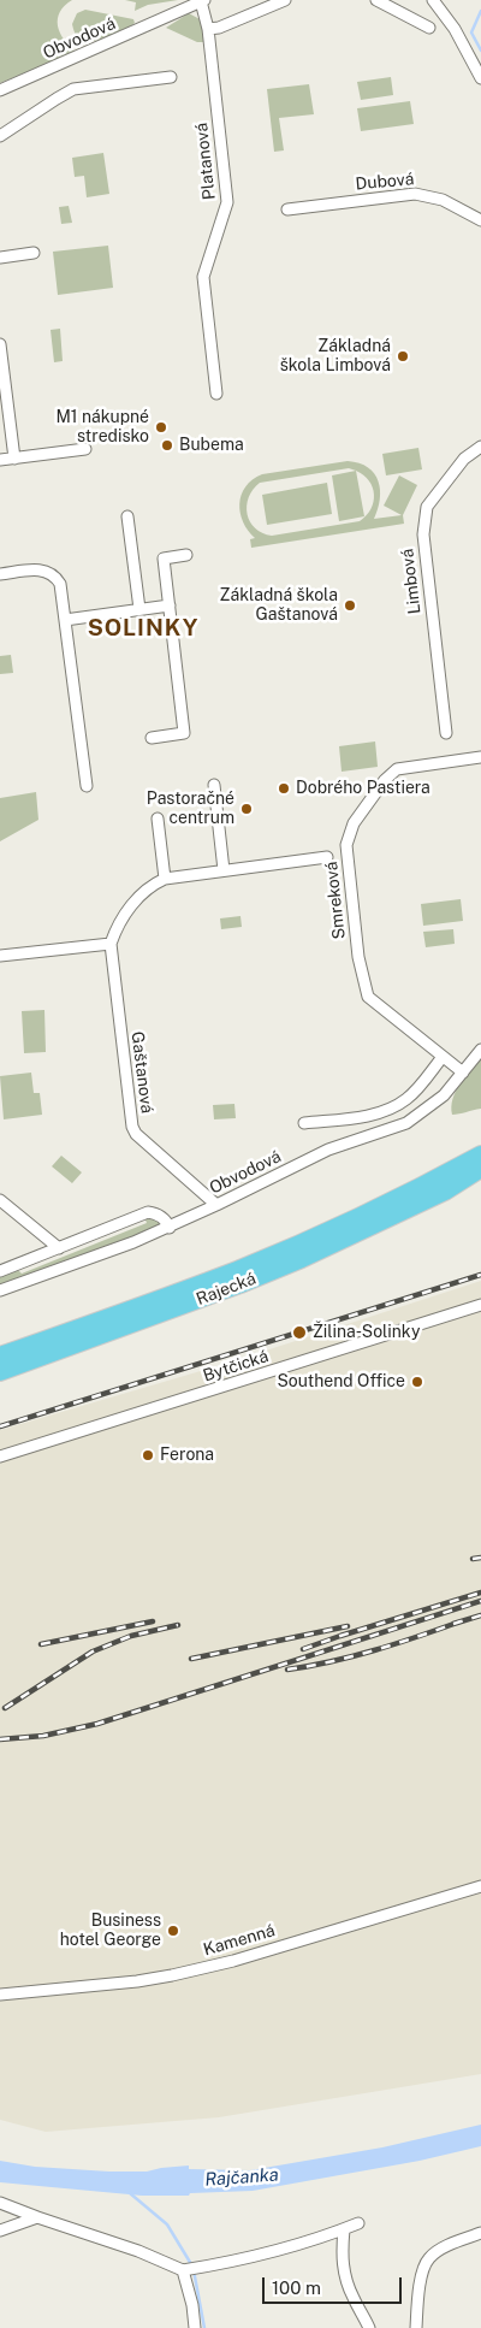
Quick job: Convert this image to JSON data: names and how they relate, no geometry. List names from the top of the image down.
{
  "streets": {
    "main road": ["Rajecká"],
    "street": [
      "Obvodová",
      "Platanová",
      "Dubová",
      "Limbová",
      "Smreková",
      "Gaštanová",
      "Bytčická",
      "Kamenná"
    ]
  },
  "crossings": [
    ["Obvodová", "Platanová"],
    ["Obvodová", "Smreková"],
    ["Obvodová", "Gaštanová"]
  ],
  "districts": ["SOLINKY"],
  "water": ["Rajčanka"],
  "places": [
    "Základná škola Limbová",
    "M1 nákupné stredisko",
    "Bubema",
    "Základná škola Gaštanová",
    "Dobrého Pastiera",
    "Pastoračné centrum",
    "Žilina-Solinky",
    "Southend Office",
    "Ferona",
    "Business hotel George"
  ],
  "scale_bar": "100 m"
}
